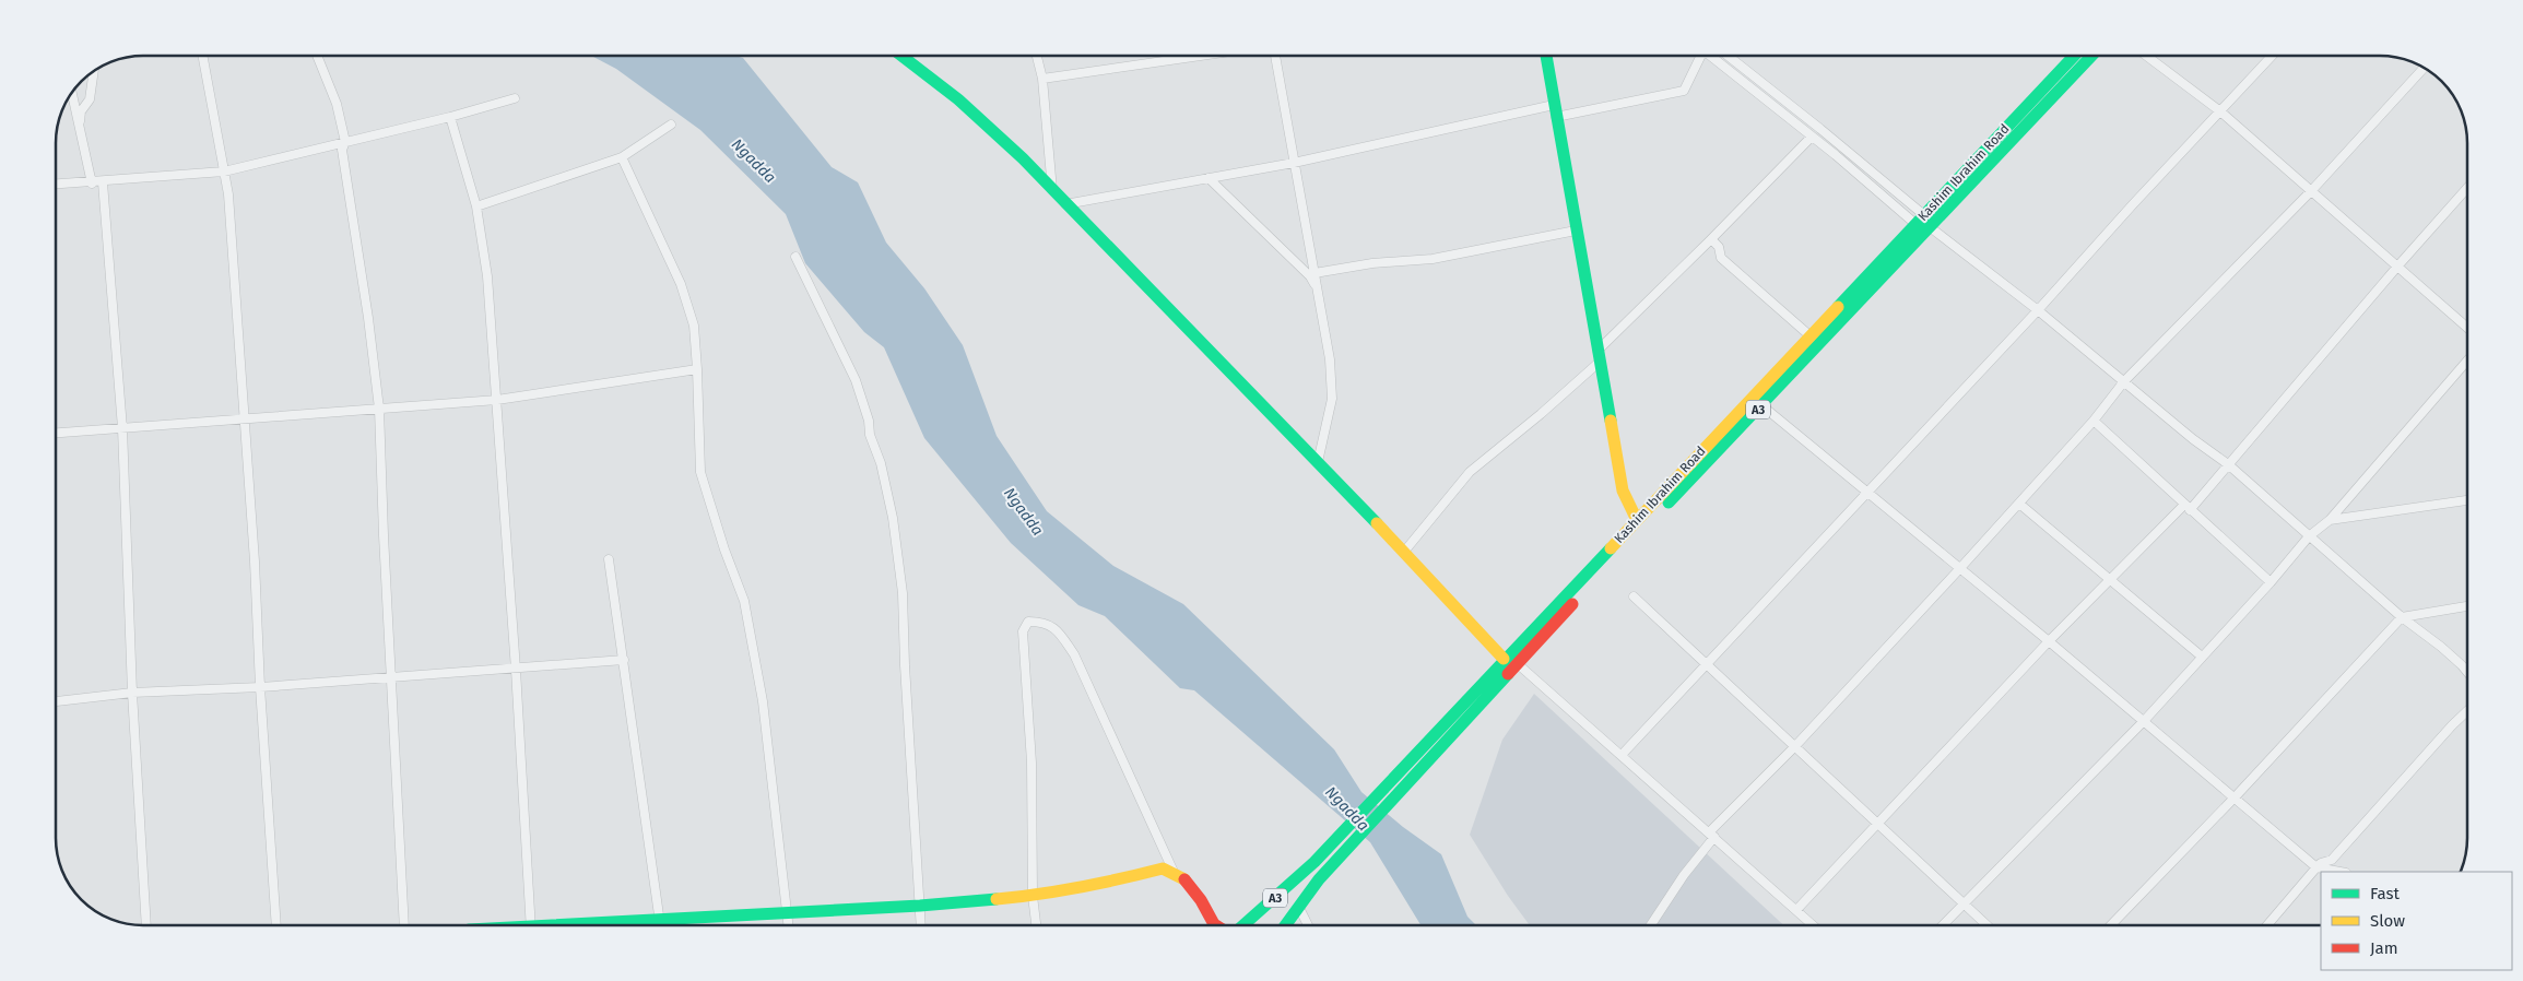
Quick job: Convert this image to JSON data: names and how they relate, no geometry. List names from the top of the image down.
{
  "streets": {
    "main road": ["Kashim Ibrahim Road", "A3"]
  },
  "water": ["Ngadda"],
  "legend": ["Fast", "Slow", "Jam"]
}
